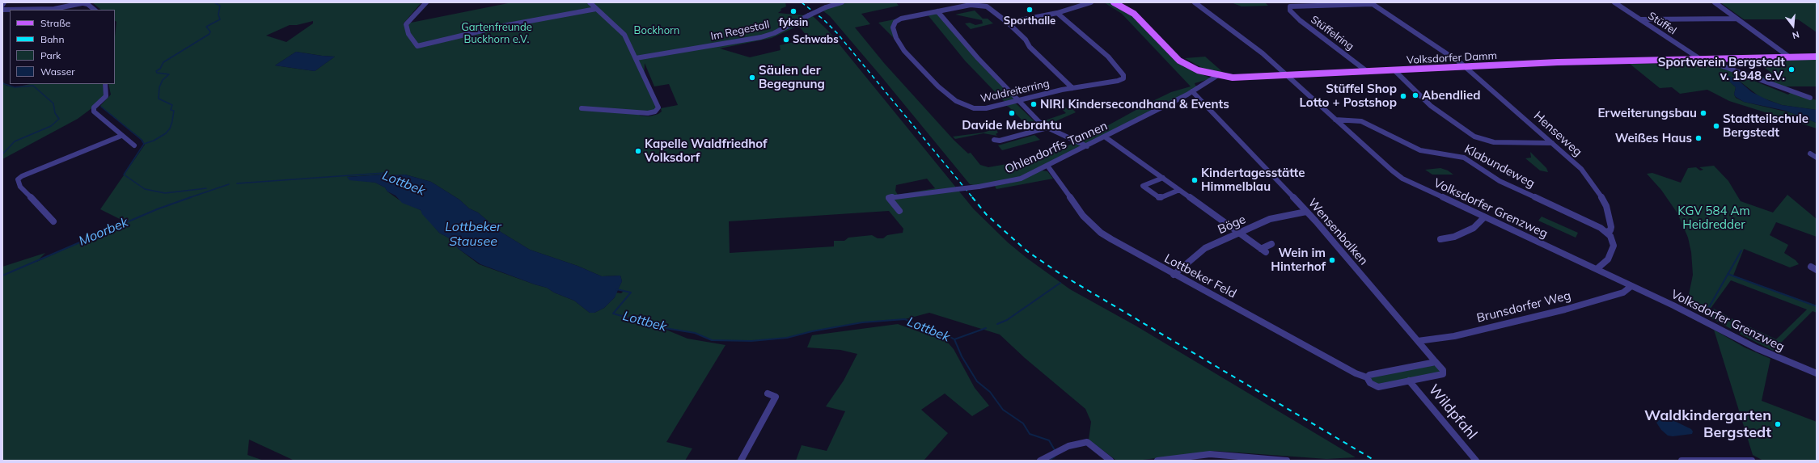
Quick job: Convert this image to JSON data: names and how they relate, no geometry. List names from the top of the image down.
{
  "streets": {
    "main road": ["Volksdorfer Damm"],
    "street": [
      "Stüffel",
      "Im Regestall",
      "Stüffelring",
      "Waldreiterring",
      "Henseweg",
      "Ohlendorffs Tannen",
      "Klabundeweg",
      "Volksdorfer Grenzweg",
      "Böge",
      "Wensenbalken",
      "Lottbeker Feld",
      "Brunsdorfer Weg",
      "Wildpfahl"
    ]
  },
  "crossings": [
    ["Stüffel", "Volksdorfer Damm"],
    ["Stüffelring", "Volksdorfer Damm"],
    ["Stüffelring", "Henseweg"],
    ["Volksdorfer Damm", "Henseweg"],
    ["Volksdorfer Damm", "Ohlendorffs Tannen"],
    ["Volksdorfer Damm", "Volksdorfer Grenzweg"],
    ["Henseweg", "Klabundeweg"],
    ["Ohlendorffs Tannen", "Wensenbalken"],
    ["Ohlendorffs Tannen", "Lottbeker Feld"],
    ["Klabundeweg", "Volksdorfer Grenzweg"],
    ["Volksdorfer Grenzweg", "Brunsdorfer Weg"],
    ["Böge", "Wensenbalken"],
    ["Böge", "Lottbeker Feld"],
    ["Wensenbalken", "Lottbeker Feld"],
    ["Wensenbalken", "Brunsdorfer Weg"],
    ["Wensenbalken", "Wildpfahl"],
    ["Lottbeker Feld", "Wildpfahl"]
  ],
  "water": ["Lottbek", "Lottbeker Stausee", "Moorbek"],
  "parks": ["Gartenfreunde Buckhorn e.V.", "Bockhorn", "KGV 584 Am Heidredder"],
  "places": [
    "Sporthalle",
    "fyksin",
    "Schwabs",
    "Sportverein Bergstedt v. 1948 e.V.",
    "Säulen der Begegnung",
    "Abendlied",
    "Stüffel Shop Lotto + Postshop",
    "NIRI Kindersecondhand & Events",
    "Davide Mebrahtu",
    "Erweiterungsbau",
    "Stadtteilschule Bergstedt",
    "Weißes Haus",
    "Kapelle Waldfriedhof Volksdorf",
    "Kindertagesstätte Himmelblau",
    "Wein im Hinterhof",
    "Waldkindergarten Bergstedt"
  ],
  "legend": [
    "Straße",
    "Bahn",
    "Park",
    "Wasser"
  ],
  "north": "bottom"
}
